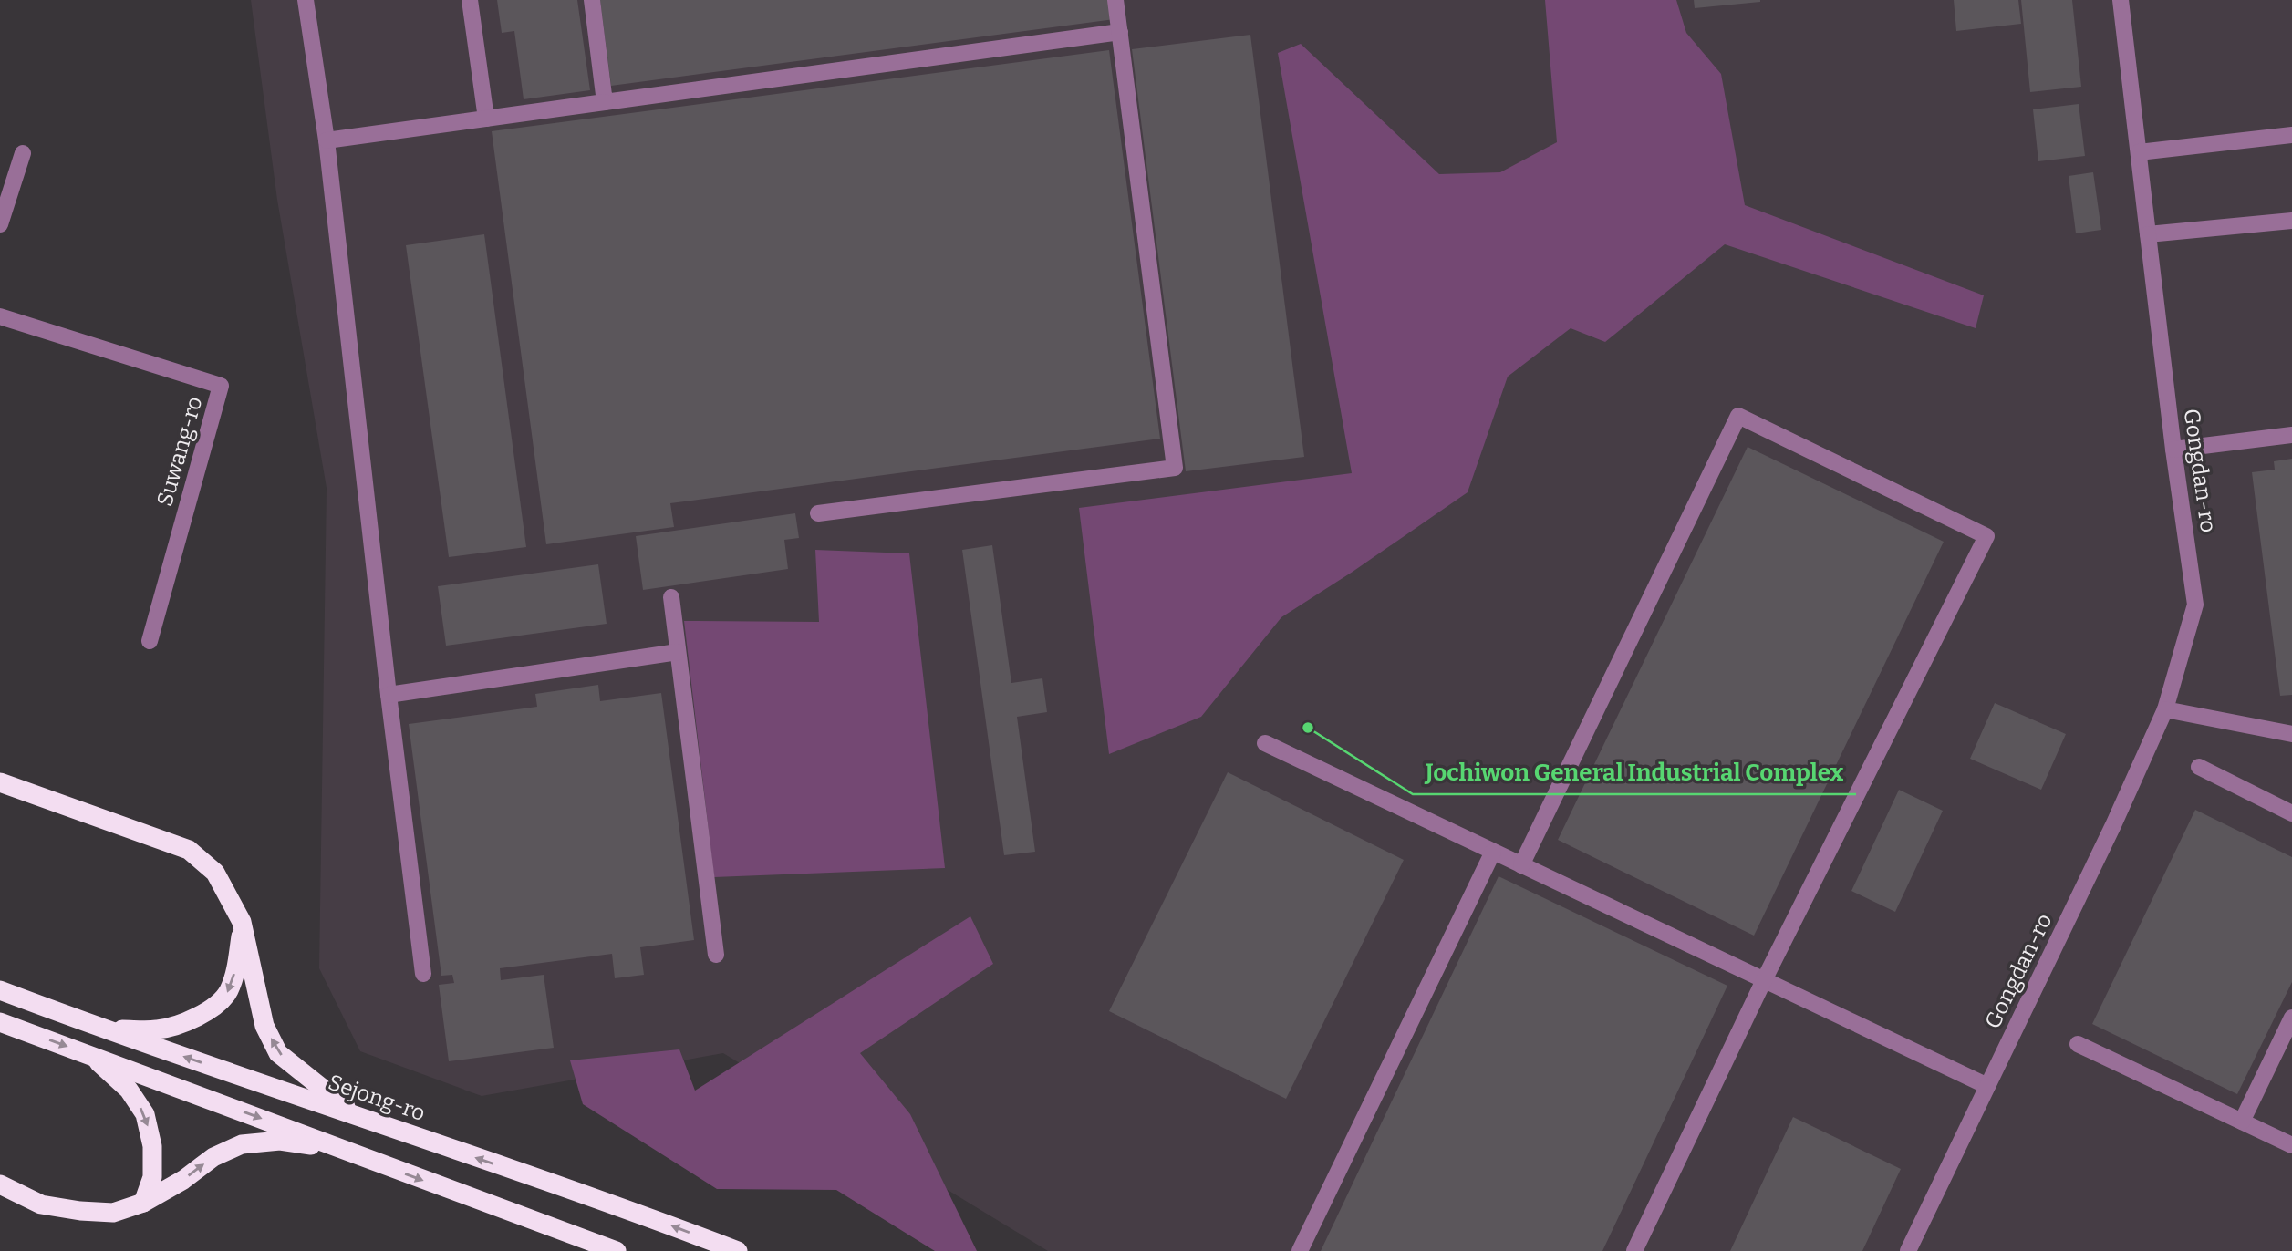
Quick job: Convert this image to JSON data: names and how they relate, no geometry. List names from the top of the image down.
{
  "streets": {
    "highway": ["Sejong-ro"],
    "street": ["Suwang-ro", "Gongdan-ro"]
  },
  "places": ["Jochiwon General Industrial Complex"]
}
